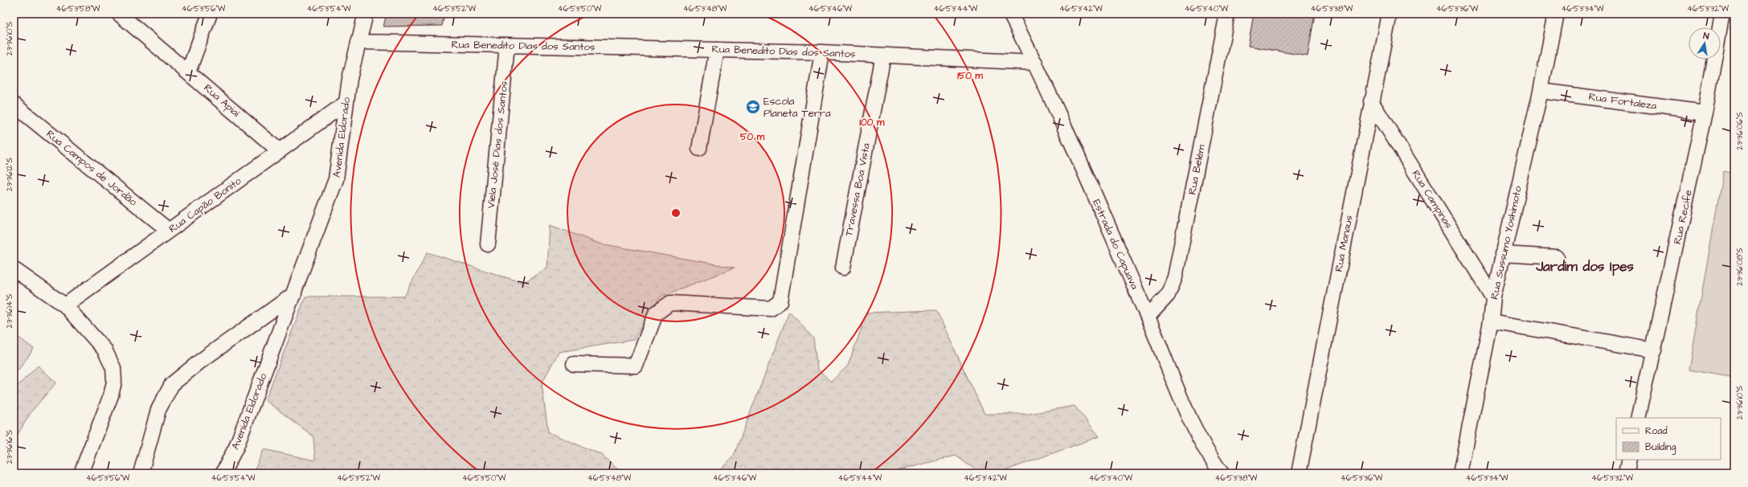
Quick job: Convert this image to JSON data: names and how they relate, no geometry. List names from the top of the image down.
{
  "streets": {
    "street": [
      "Rua Benedito Dias dos Santos",
      "Rua Apiaí",
      "Rua Fortaleza",
      "Avenida Eldorado",
      "Viela José Dias dos Santos",
      "Rua Campos de Jordão",
      "Rua Belém",
      "Travessa Boa Vista",
      "Rua Campinas",
      "Rua Capão Bonito",
      "Rua Recife",
      "Rua Sussumo Yoshimoto",
      "Rua Manaus",
      "Estrada do Capuava"
    ]
  },
  "crossings": [
    ["Rua Benedito Dias dos Santos", "Avenida Eldorado"],
    ["Rua Benedito Dias dos Santos", "Viela José Dias dos Santos"],
    ["Rua Benedito Dias dos Santos", "Travessa Boa Vista"],
    ["Rua Benedito Dias dos Santos", "Estrada do Capuava"],
    ["Rua Apiaí", "Rua Capão Bonito"],
    ["Rua Fortaleza", "Rua Recife"],
    ["Rua Fortaleza", "Rua Sussumo Yoshimoto"],
    ["Avenida Eldorado", "Rua Capão Bonito"],
    ["Rua Campos de Jordão", "Rua Capão Bonito"],
    ["Rua Belém", "Estrada do Capuava"],
    ["Rua Campinas", "Rua Sussumo Yoshimoto"],
    ["Rua Campinas", "Rua Manaus"]
  ],
  "districts": ["Jardim dos Ipes"],
  "places": {
    "school or university": ["Escola Planeta Terra"]
  },
  "legend": ["Road", "Building"],
  "north": "top",
  "coordinates": [
    "46°53'58\"W",
    "46°53'56\"W",
    "46°53'54\"W",
    "46°53'52\"W",
    "46°53'50\"W",
    "46°53'48\"W",
    "46°53'46\"W",
    "46°53'44\"W",
    "46°53'42\"W",
    "46°53'40\"W",
    "46°53'38\"W",
    "46°53'36\"W",
    "46°53'34\"W",
    "46°53'32\"W",
    "23°36'10\"S",
    "23°36'06\"S",
    "23°36'12\"S",
    "23°36'08\"S",
    "23°36'14\"S",
    "23°36'16\"S"
  ],
  "rings": ["150 m", "100 m", "50 m"]
}
